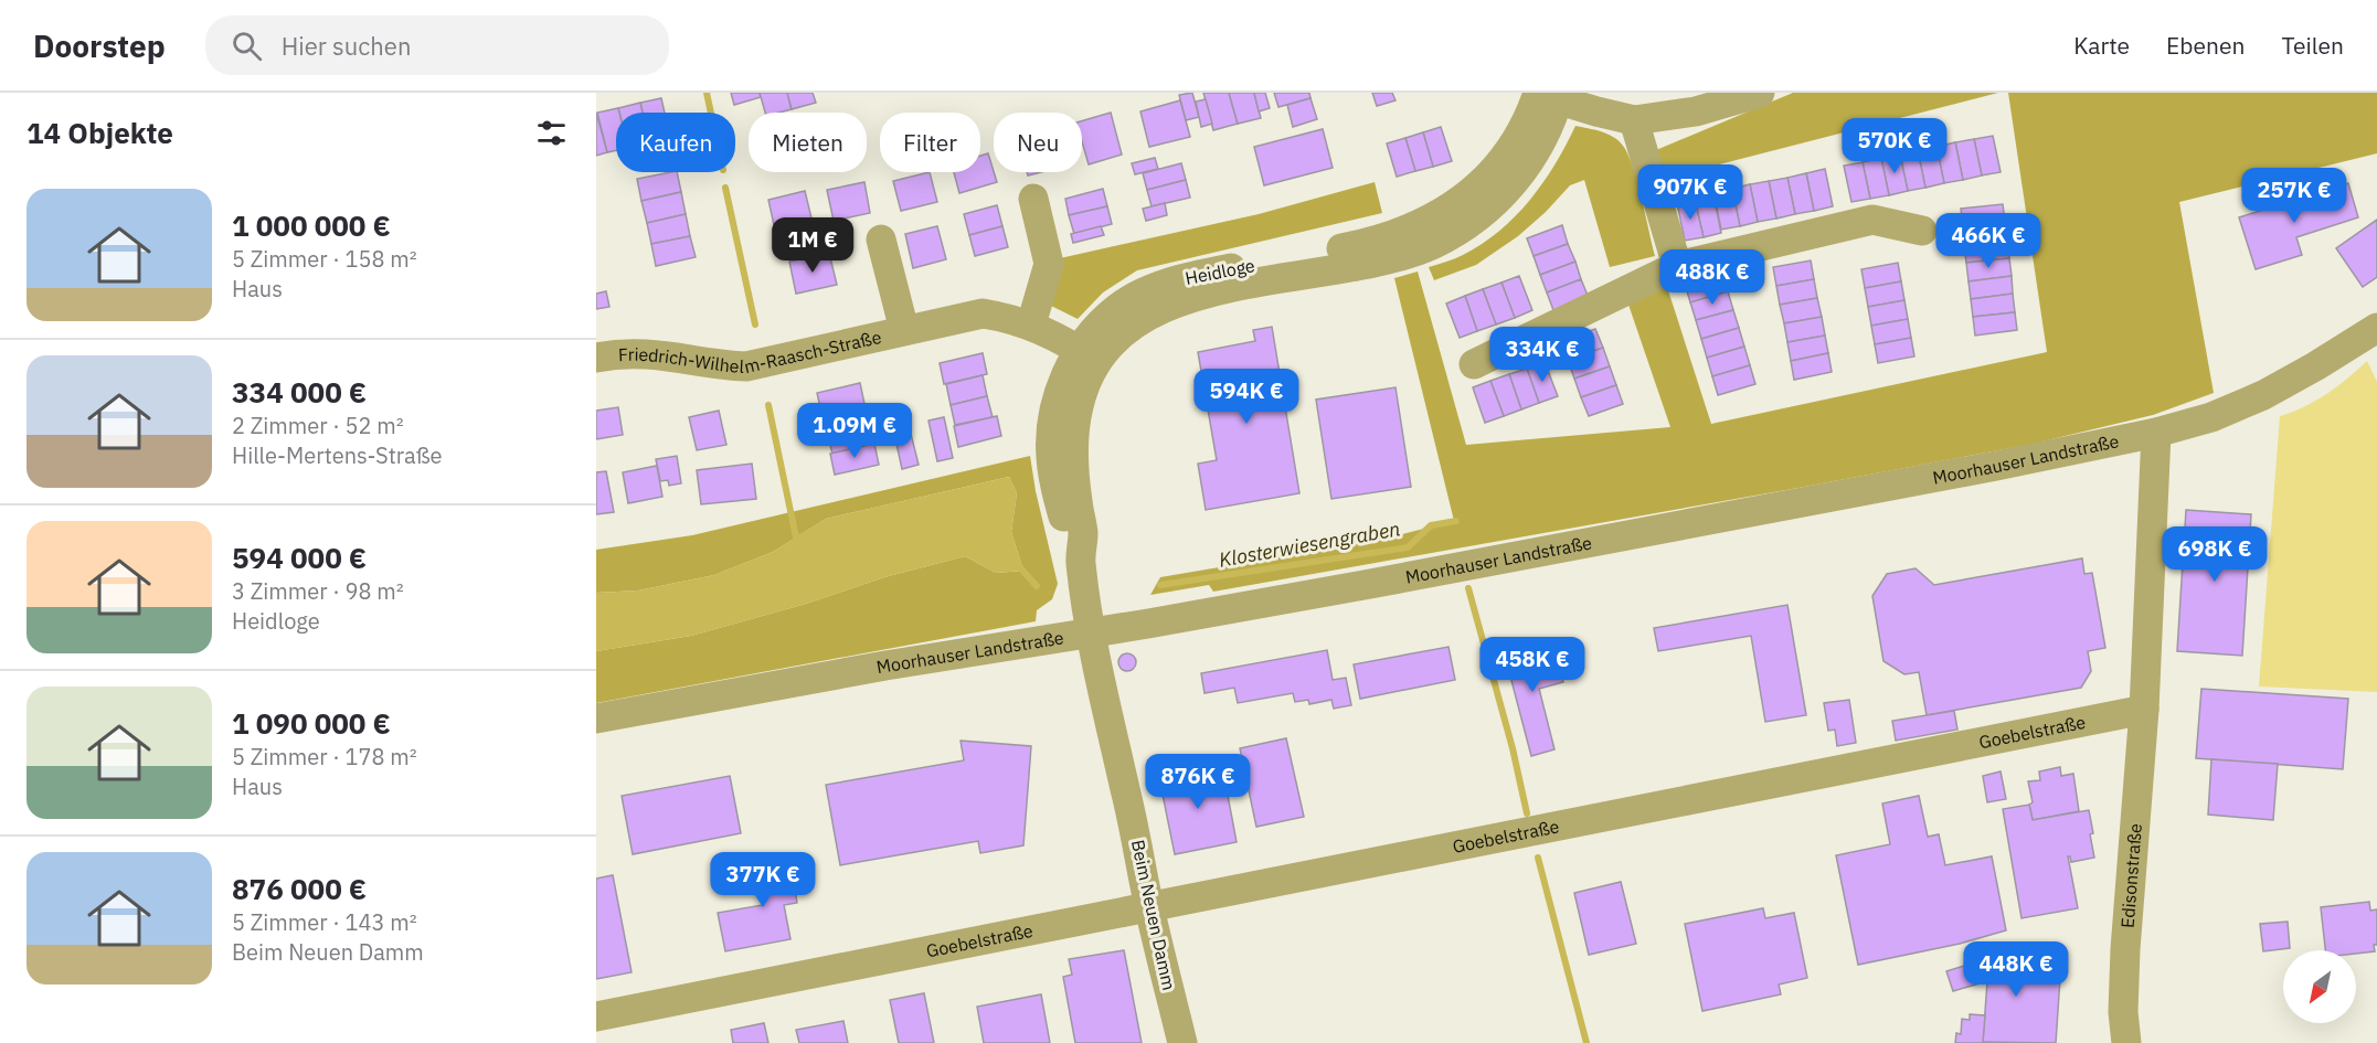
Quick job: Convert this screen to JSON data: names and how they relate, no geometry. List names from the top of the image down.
{
  "streets": {
    "street": [
      "Heidloge",
      "Friedrich-Wilhelm-Raasch-Straße",
      "Moorhauser Landstraße",
      "Goebelstraße",
      "Edisonstraße",
      "Beim Neuen Damm"
    ]
  },
  "crossings": [
    ["Heidloge", "Friedrich-Wilhelm-Raasch-Straße"],
    ["Heidloge", "Moorhauser Landstraße"],
    ["Heidloge", "Beim Neuen Damm"],
    ["Moorhauser Landstraße", "Beim Neuen Damm"],
    ["Goebelstraße", "Edisonstraße"],
    ["Goebelstraße", "Beim Neuen Damm"]
  ],
  "water": ["Klosterwiesengraben"],
  "north": "bottom left",
  "page": {
    "header": "Doorstep",
    "search": "Hier suchen",
    "nav": ["Karte", "Ebenen", "Teilen"],
    "heading": "14 Objekte",
    "chip": [
      "Kaufen",
      "Mieten",
      "Filter",
      "Neu"
    ],
    "price": [
      "570K €",
      "907K €",
      "257K €",
      "466K €",
      "1M €",
      "488K €",
      "334K €",
      "594K €",
      "1.09M €",
      "698K €",
      "458K €",
      "876K €",
      "377K €",
      "448K €"
    ],
    "list": [
      {
        "name": "1 000 000 €",
        "note": "5 Zimmer · 158 m² · Haus"
      },
      {
        "name": "334 000 €",
        "note": "2 Zimmer · 52 m² · Hille-Mertens-Straße"
      },
      {
        "name": "594 000 €",
        "note": "3 Zimmer · 98 m² · Heidloge"
      },
      {
        "name": "1 090 000 €",
        "note": "5 Zimmer · 178 m² · Haus"
      },
      {
        "name": "876 000 €",
        "note": "5 Zimmer · 143 m² · Beim Neuen Damm"
      }
    ]
  }
}
